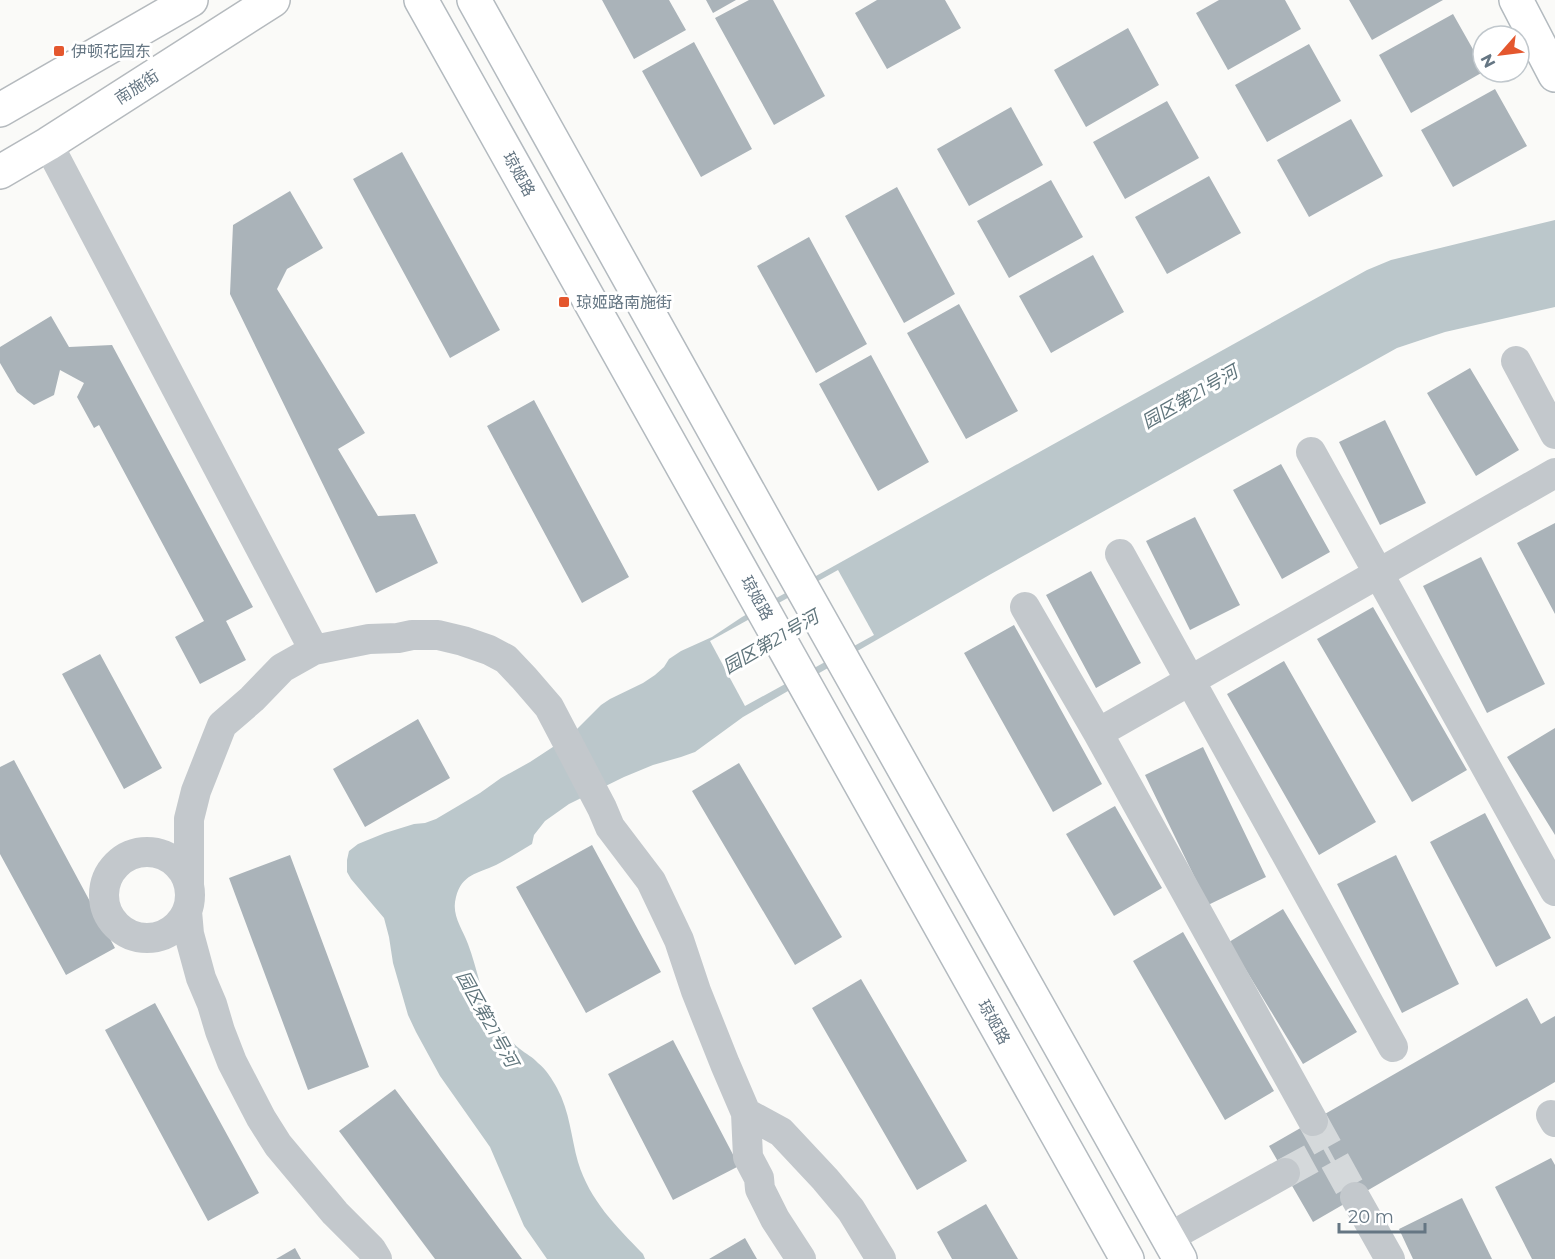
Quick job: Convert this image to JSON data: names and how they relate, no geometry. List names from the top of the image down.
{
  "streets": {
    "main road": ["南施街", "琼姬路"]
  },
  "water": ["园区第21号河"],
  "places": {
    "transit": ["伊顿花园东", "琼姬路南施街"]
  },
  "scale_bar": "20 m",
  "north": "bottom left"
}
